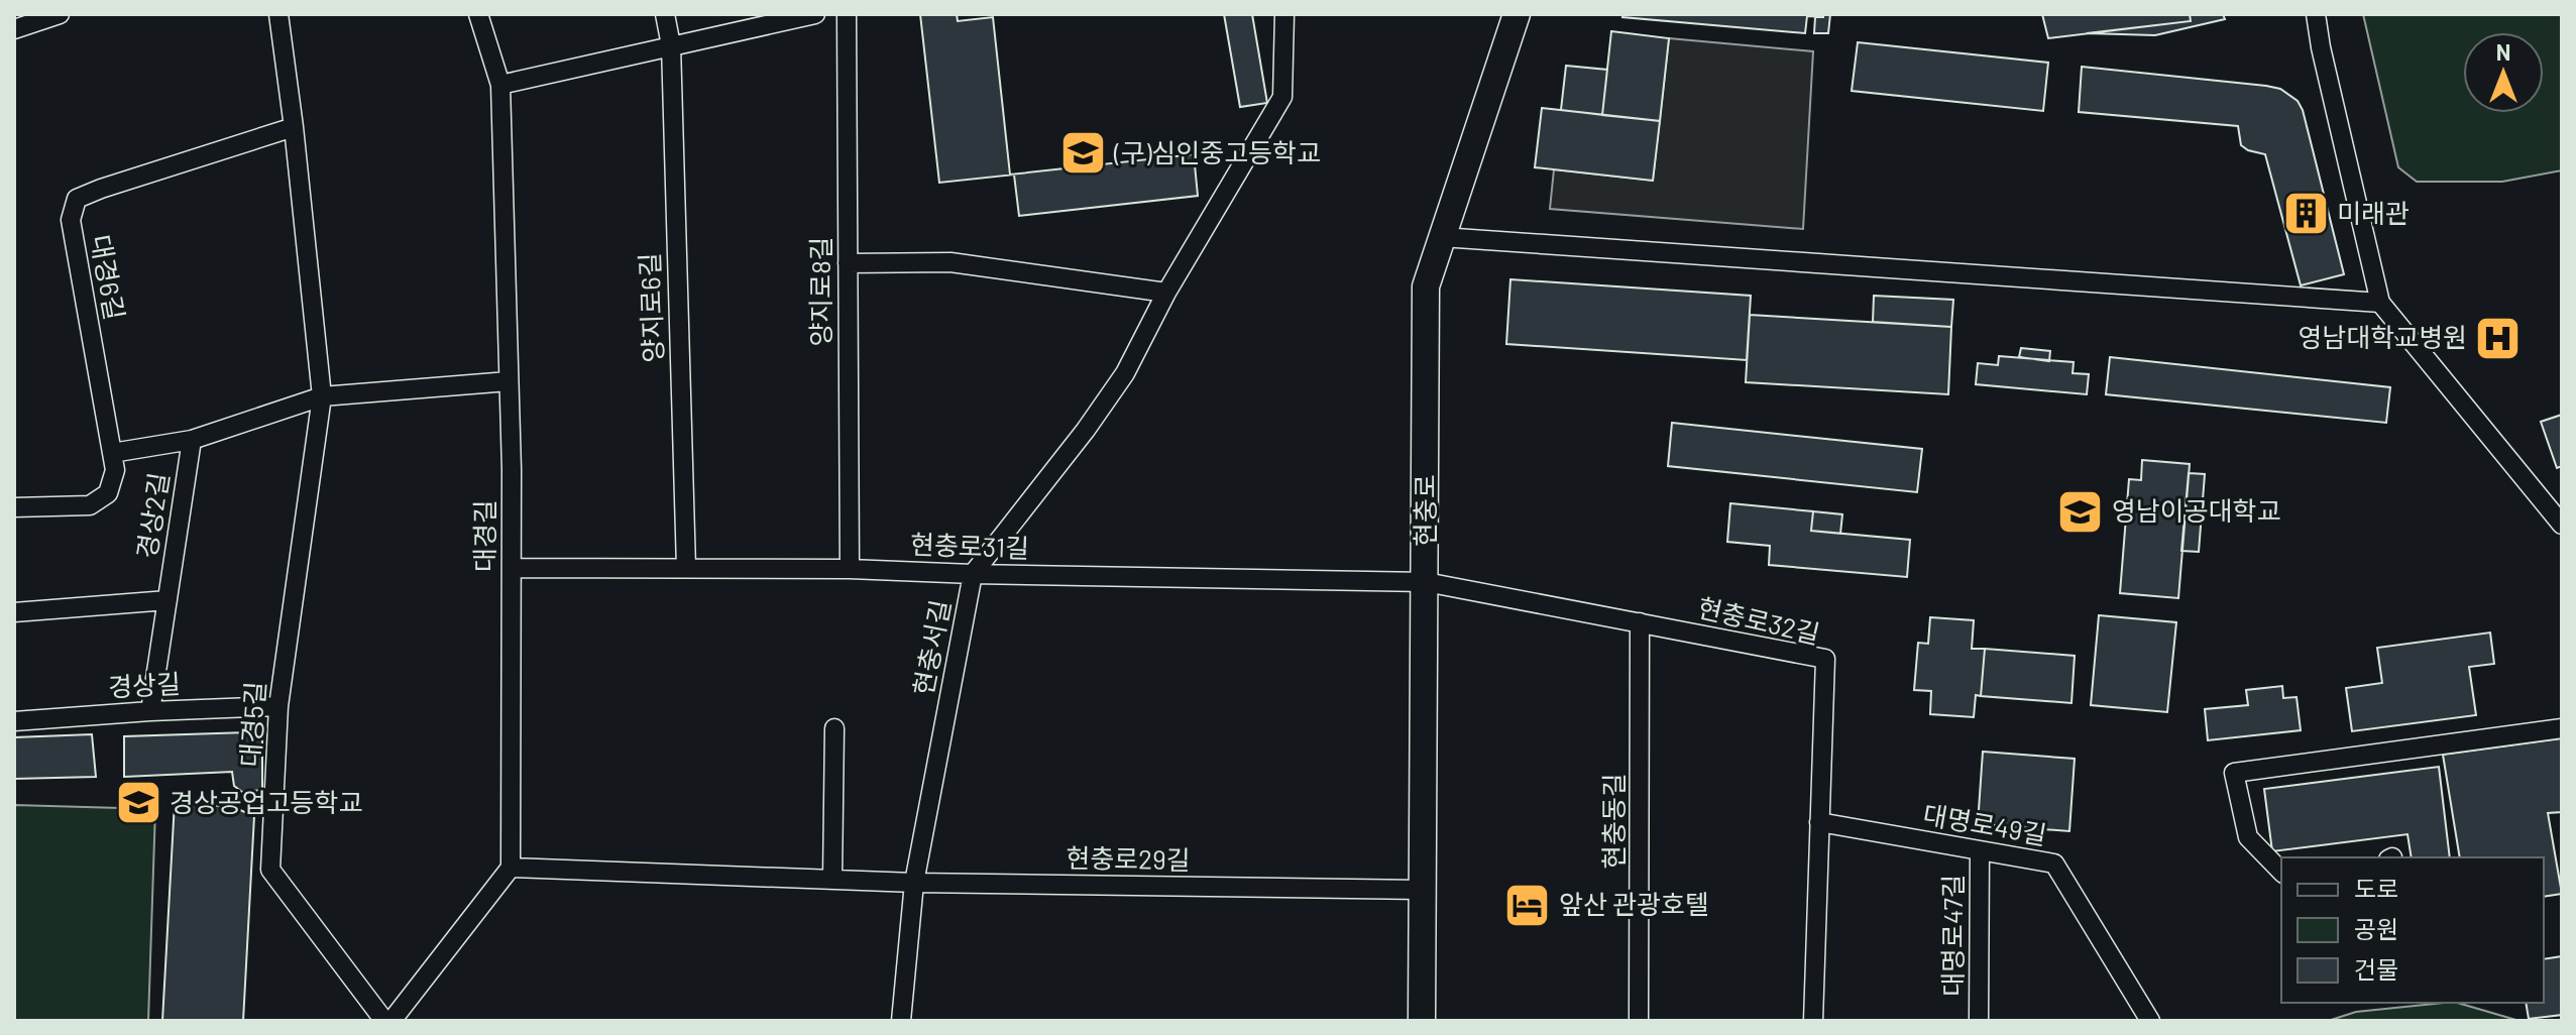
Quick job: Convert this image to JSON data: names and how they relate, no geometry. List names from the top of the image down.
{
  "streets": {
    "main road": ["현충로"],
    "street": [
      "대경6길",
      "양지로8길",
      "양지로6길",
      "경상2길",
      "대경길",
      "현충로31길",
      "현충로32길",
      "현충서길",
      "경상길",
      "대경5길",
      "현충동길",
      "대명로49길",
      "현충로29길",
      "대명로47길"
    ]
  },
  "crossings": [
    ["대경6길", "대경5길"],
    ["양지로8길", "현충로31길"],
    ["양지로6길", "현충로31길"],
    ["현충로", "현충로31길"],
    ["현충로", "현충로32길"],
    ["현충로", "현충로29길"],
    ["경상2길", "경상길"],
    ["대경길", "현충로31길"],
    ["대경길", "현충로29길"],
    ["현충로31길", "현충로32길"],
    ["현충로31길", "현충서길"],
    ["현충로32길", "현충동길"],
    ["현충로32길", "대명로49길"],
    ["현충서길", "현충로29길"],
    ["경상길", "대경5길"],
    ["대명로49길", "대명로47길"]
  ],
  "places": {
    "school or university": ["(구)심인중고등학교", "영남이공대학교", "경상공업고등학교"],
    "building": ["미래관"],
    "hospital": ["영남대학교병원"],
    "hotel": ["앞산 관광호텔"]
  },
  "legend": ["도로", "공원", "건물"],
  "north": "top"
}
